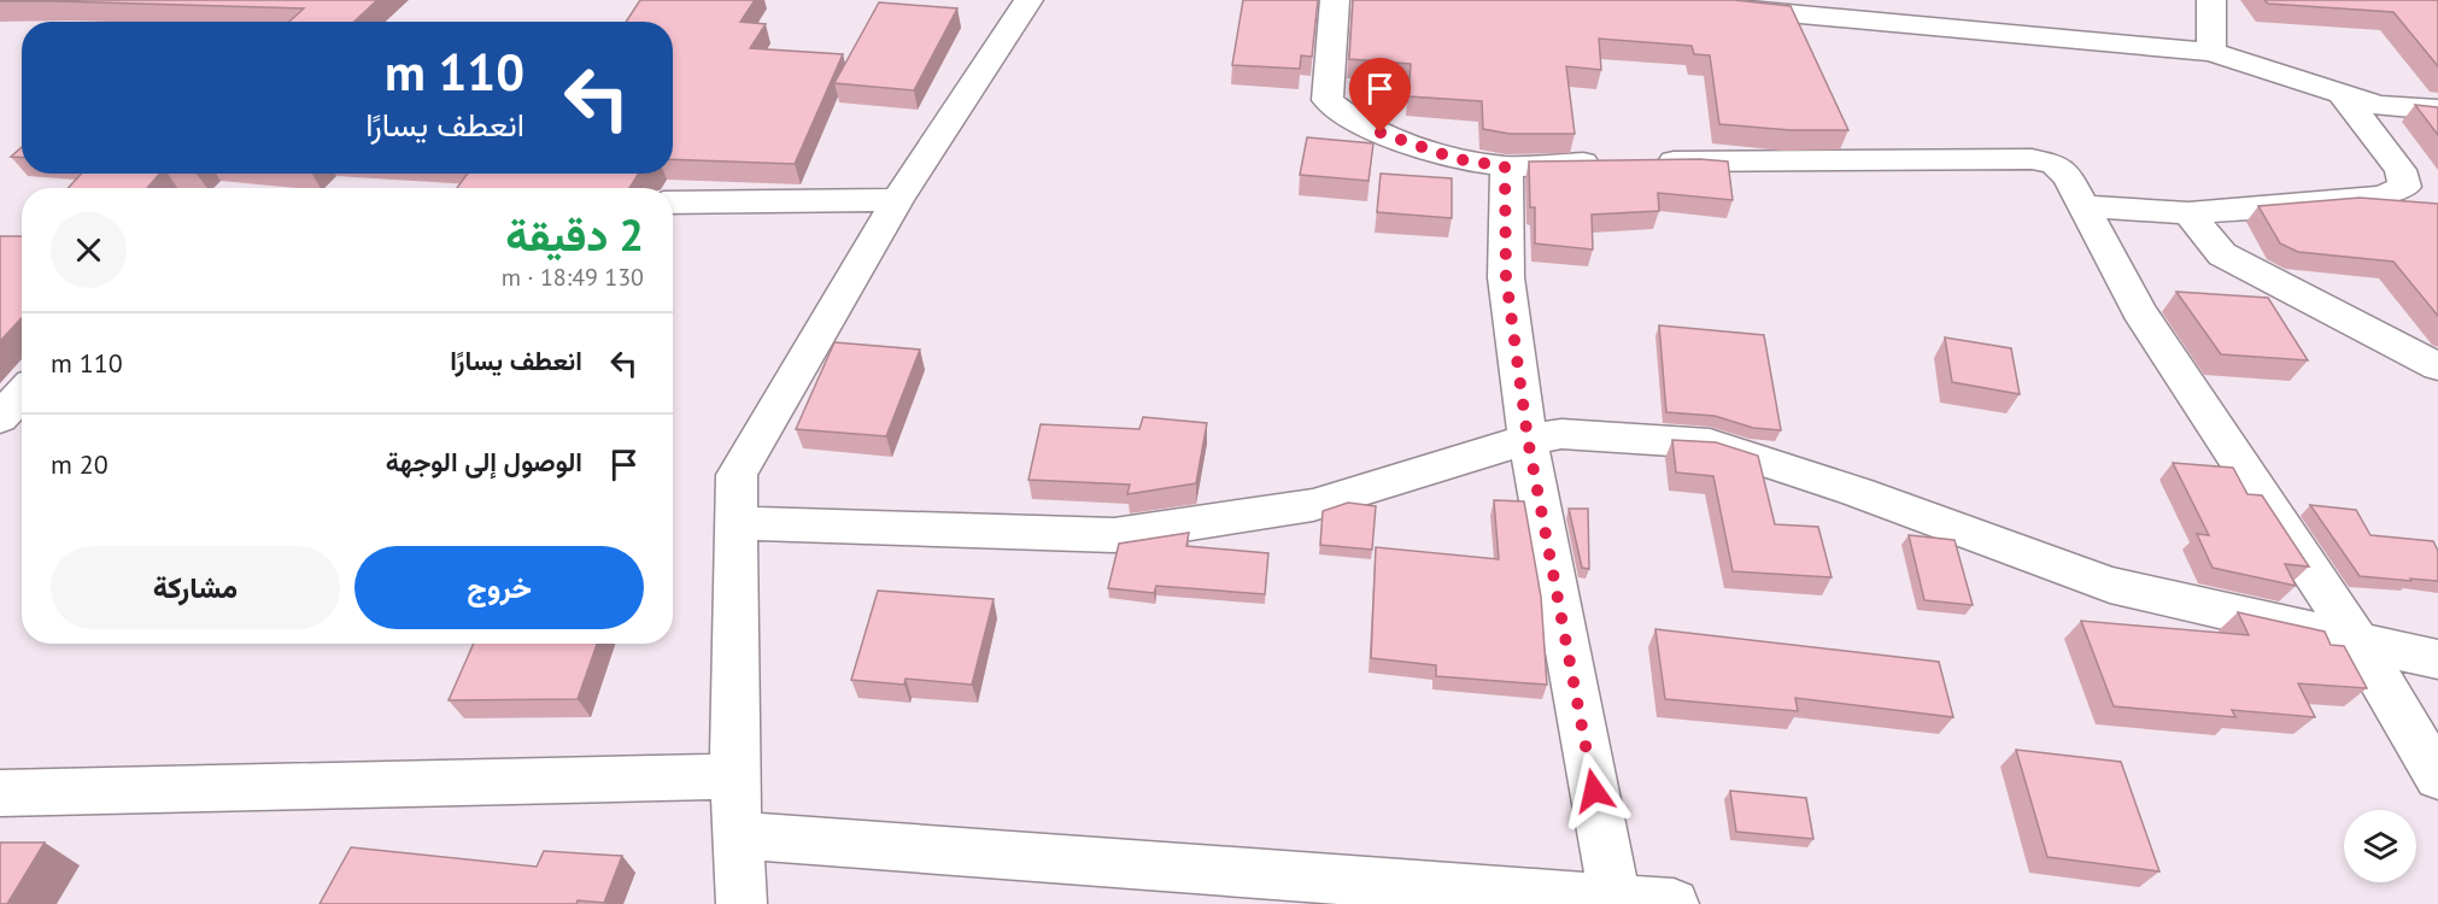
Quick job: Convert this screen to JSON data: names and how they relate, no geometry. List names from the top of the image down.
{
  "page": {
    "turn": ["110 m", "انعطف يسارًا"],
    "heading": ["2 دقيقة", "130 m · 18:49"],
    "list": [
      {
        "name": "انعطف يسارًا",
        "value": "110 m"
      },
      {
        "name": "الوصول إلى الوجهة",
        "value": "20 m"
      }
    ],
    "buttons": ["خروج", "مشاركة"]
  }
}
